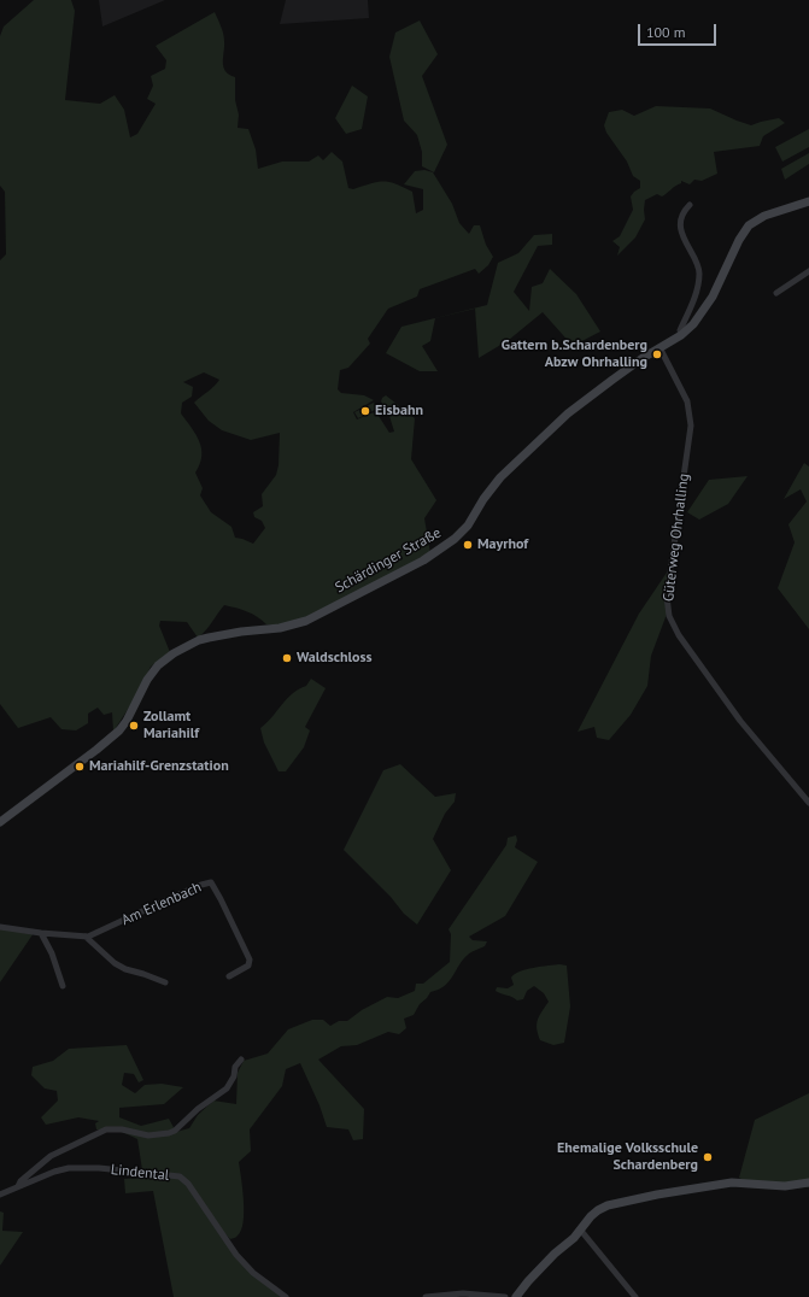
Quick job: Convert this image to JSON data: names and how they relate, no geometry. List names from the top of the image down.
{
  "streets": {
    "main road": ["Schärdinger Straße"],
    "street": ["Güterweg Ohrhalling", "Am Erlenbach", "Lindental"]
  },
  "crossings": [
    ["Güterweg Ohrhalling", "Schärdinger Straße"]
  ],
  "places": [
    "Gattern b.Schardenberg Abzw Ohrhalling",
    "Eisbahn",
    "Mayrhof",
    "Waldschloss",
    "Zollamt Mariahilf",
    "Mariahilf-Grenzstation",
    "Ehemalige Volksschule Schardenberg"
  ],
  "scale_bar": "100 m"
}
